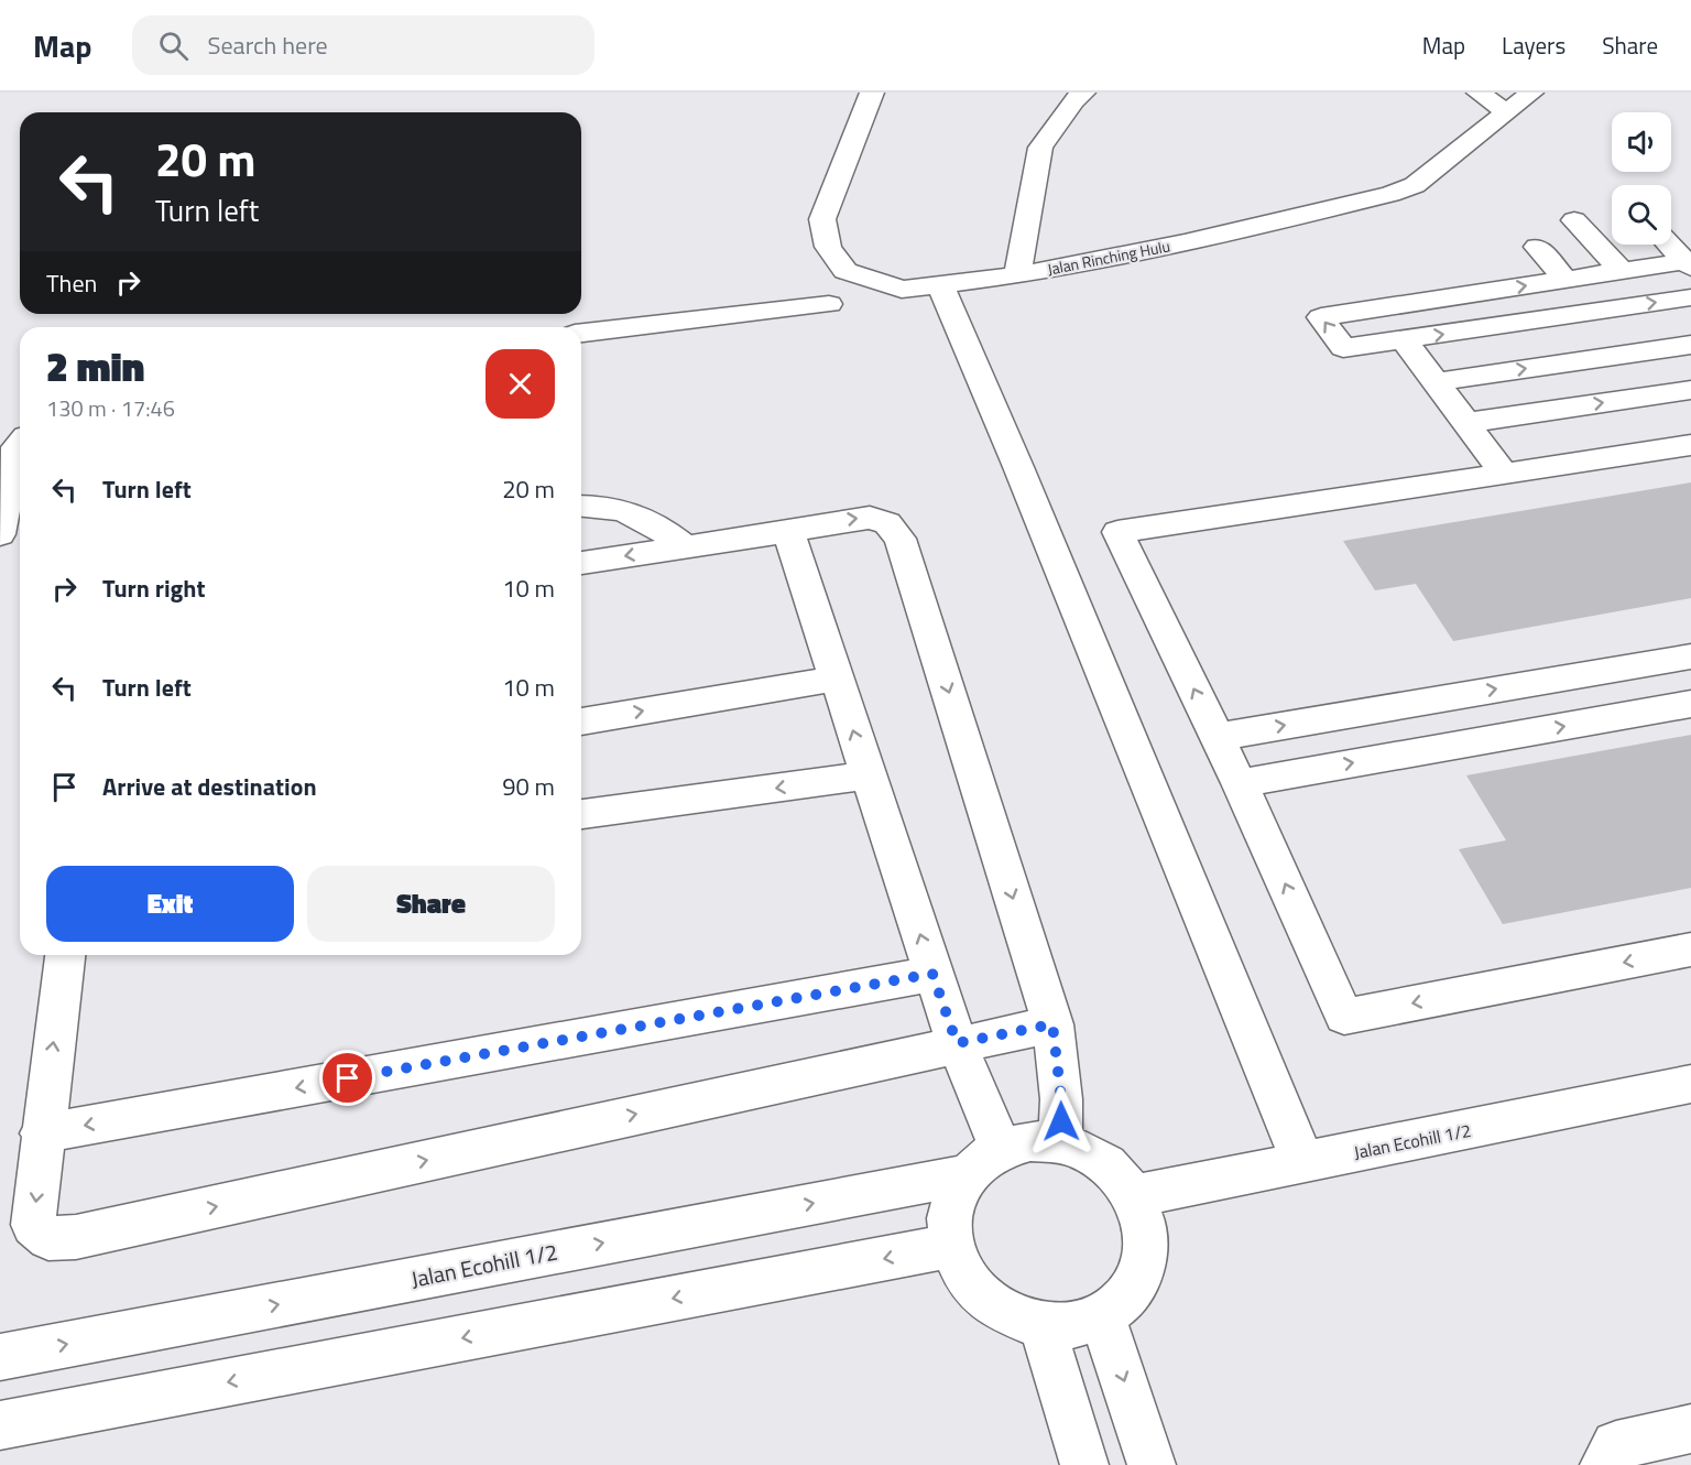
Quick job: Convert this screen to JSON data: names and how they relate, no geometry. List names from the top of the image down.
{
  "streets": {
    "street": ["Jalan Rinching Hulu", "Jalan Ecohill 1/2"]
  },
  "page": {
    "header": "Map",
    "search": "Search here",
    "nav": ["Map", "Layers", "Share"],
    "turn": ["20 m", "Turn left"],
    "then": "Then",
    "heading": ["2 min", "130 m · 17:46"],
    "list": [
      {
        "name": "Turn left",
        "value": "20 m"
      },
      {
        "name": "Turn right",
        "value": "10 m"
      },
      {
        "name": "Turn left",
        "value": "10 m"
      },
      {
        "name": "Arrive at destination",
        "value": "90 m"
      }
    ],
    "buttons": ["Exit", "Share"]
  }
}
